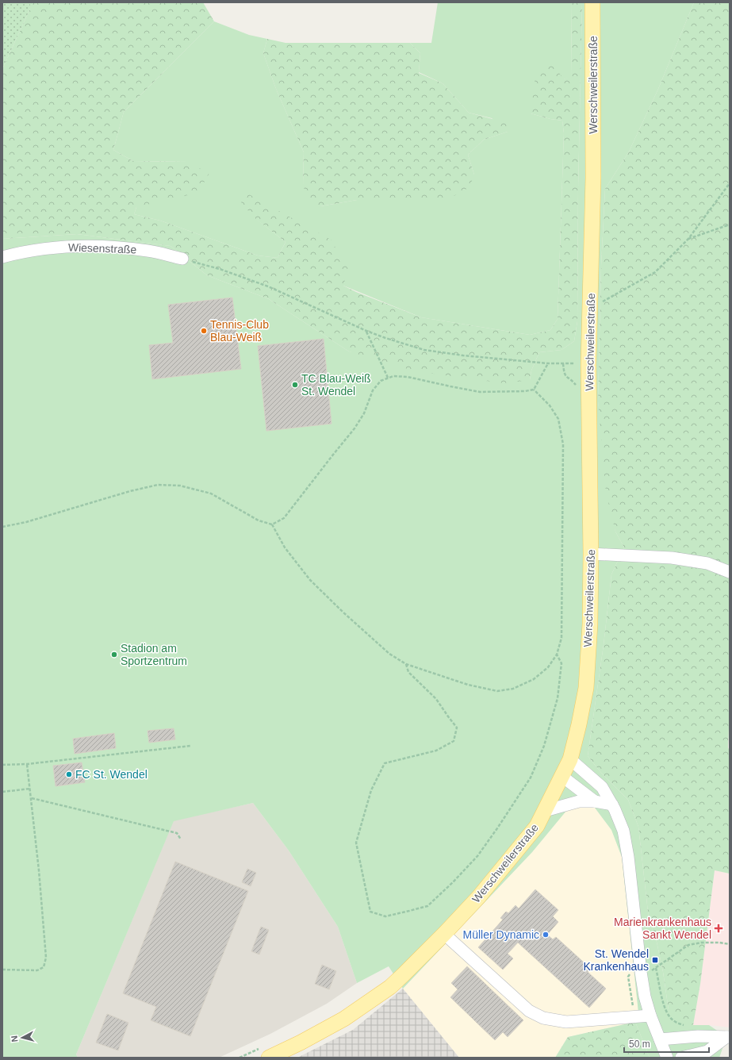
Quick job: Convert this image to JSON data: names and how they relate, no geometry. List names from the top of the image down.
{
  "streets": {
    "main road": ["Werschweilerstraße"],
    "street": ["Wiesenstraße"]
  },
  "places": {
    "other": [
      "Tennis-Club Blau-Weiß",
      "TC Blau-Weiß St. Wendel",
      "Stadion am Sportzentrum",
      "FC St. Wendel",
      "Müller Dynamic"
    ],
    "health": ["Marienkrankenhaus Sankt Wendel"],
    "transit": ["St. Wendel Krankenhaus"]
  },
  "scale_bar": "50 m",
  "north": "left"
}
